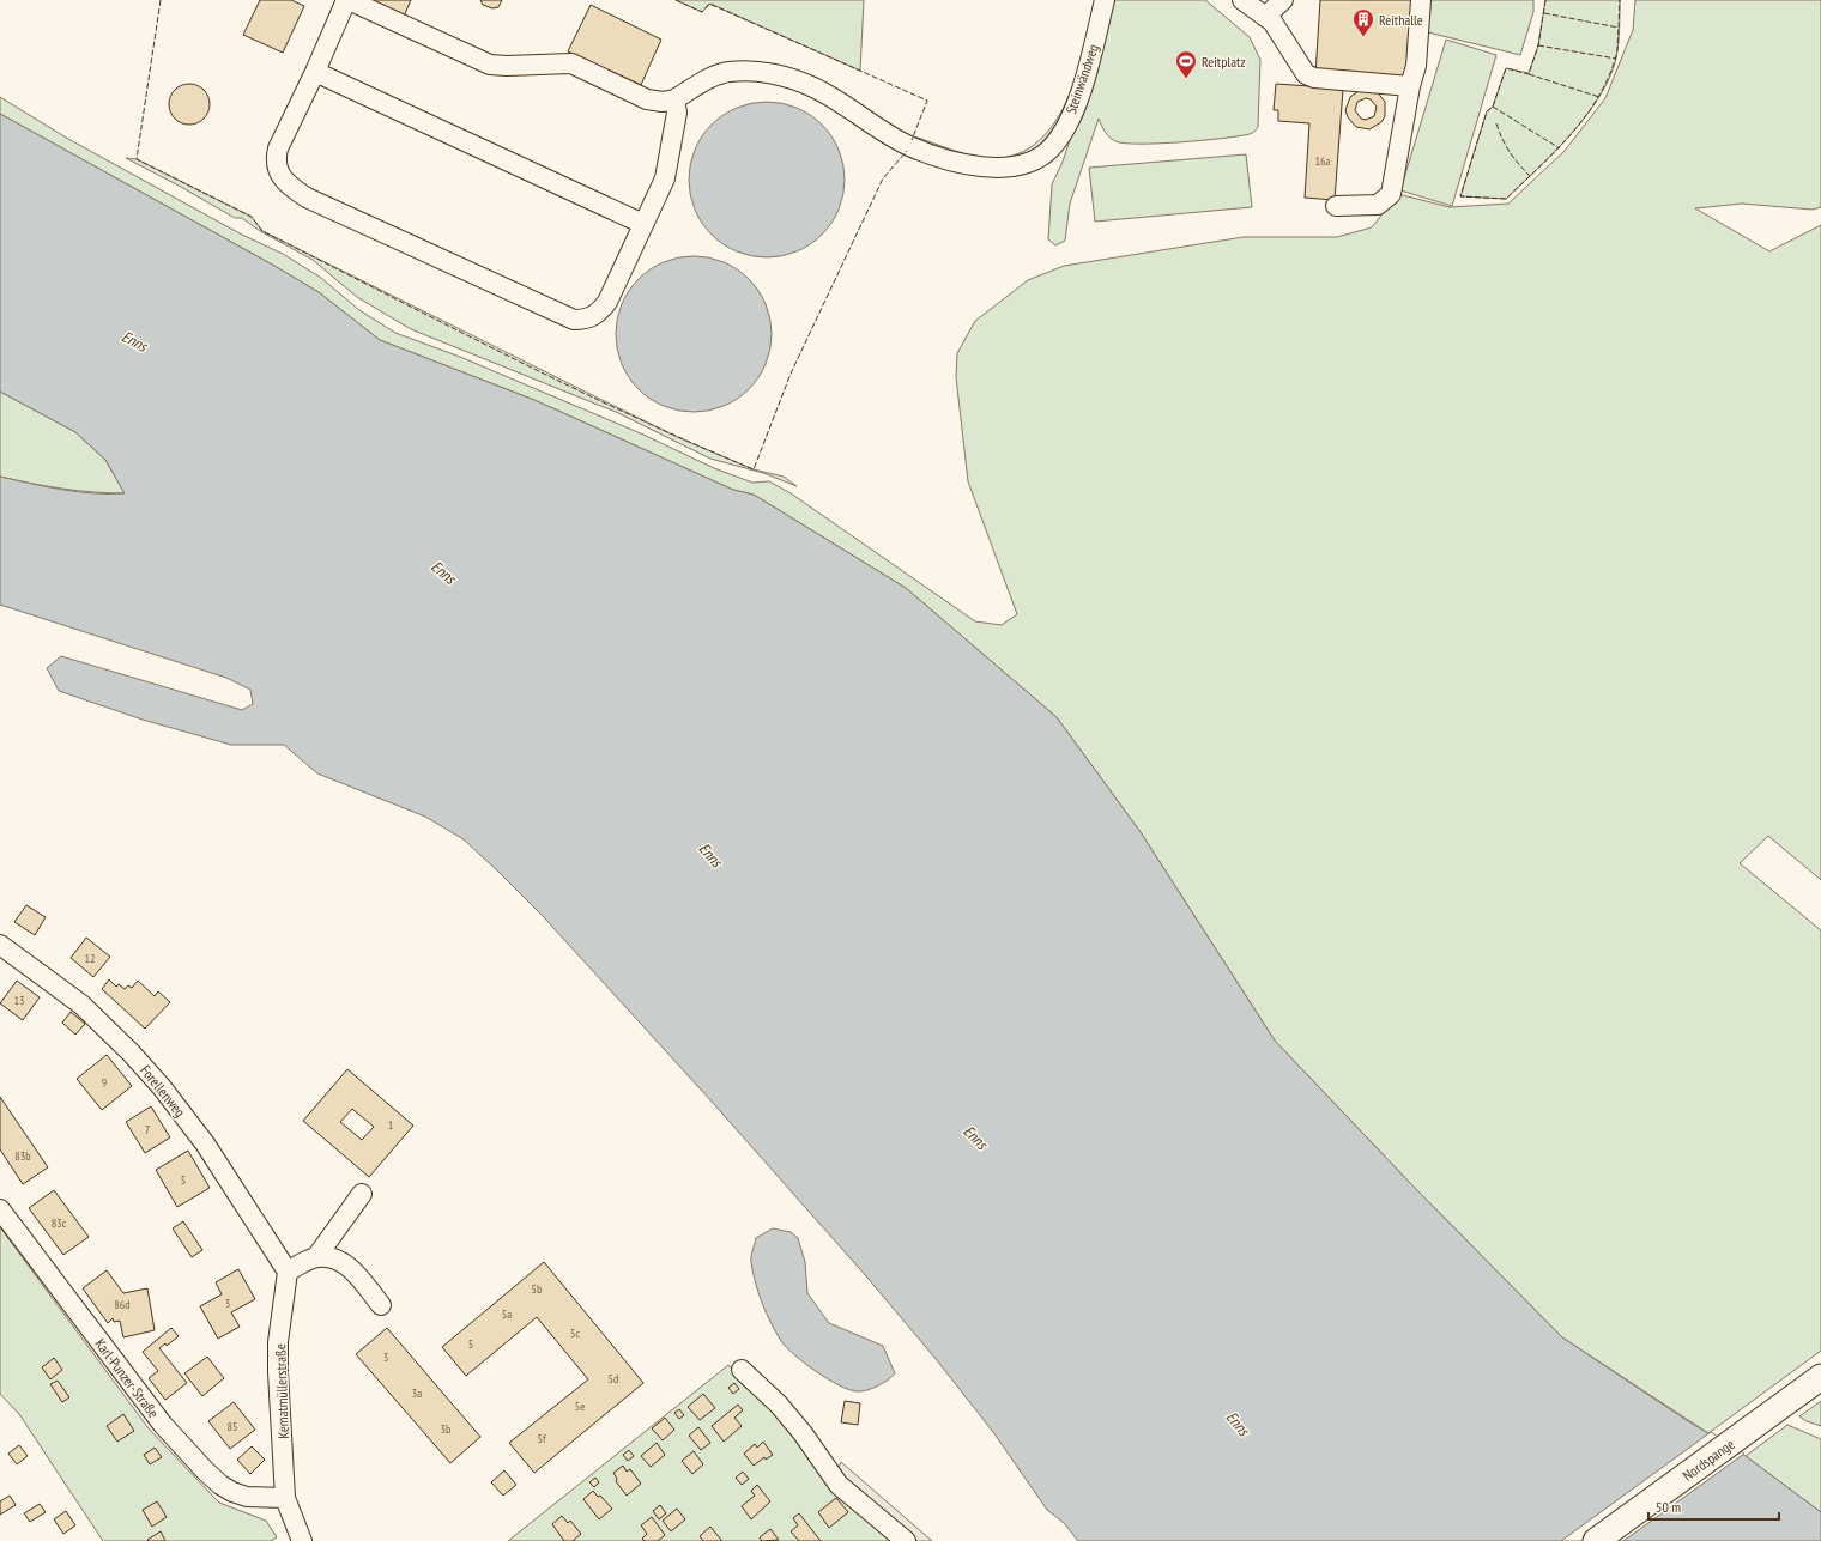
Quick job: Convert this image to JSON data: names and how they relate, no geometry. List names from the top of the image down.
{
  "streets": {
    "main road": ["Nordspange"],
    "street": [
      "Steinwändweg",
      "Forellenweg",
      "Karl-Punzer-Straße",
      "Kematmüllerstraße"
    ]
  },
  "crossings": [
    ["Forellenweg", "Kematmüllerstraße"],
    ["Karl-Punzer-Straße", "Kematmüllerstraße"]
  ],
  "water": ["Enns"],
  "places": {
    "building": ["Reithalle"],
    "sports": ["Reitplatz"]
  },
  "house_numbers": [
    "16a",
    "12",
    "13",
    "9",
    "1",
    "7",
    "83b",
    "5",
    "83c",
    "5b",
    "3",
    "86d",
    "5a",
    "5c",
    "5",
    "3",
    "5d",
    "3a",
    "5e",
    "85",
    "3b",
    "5f"
  ],
  "scale_bar": "50 m"
}
